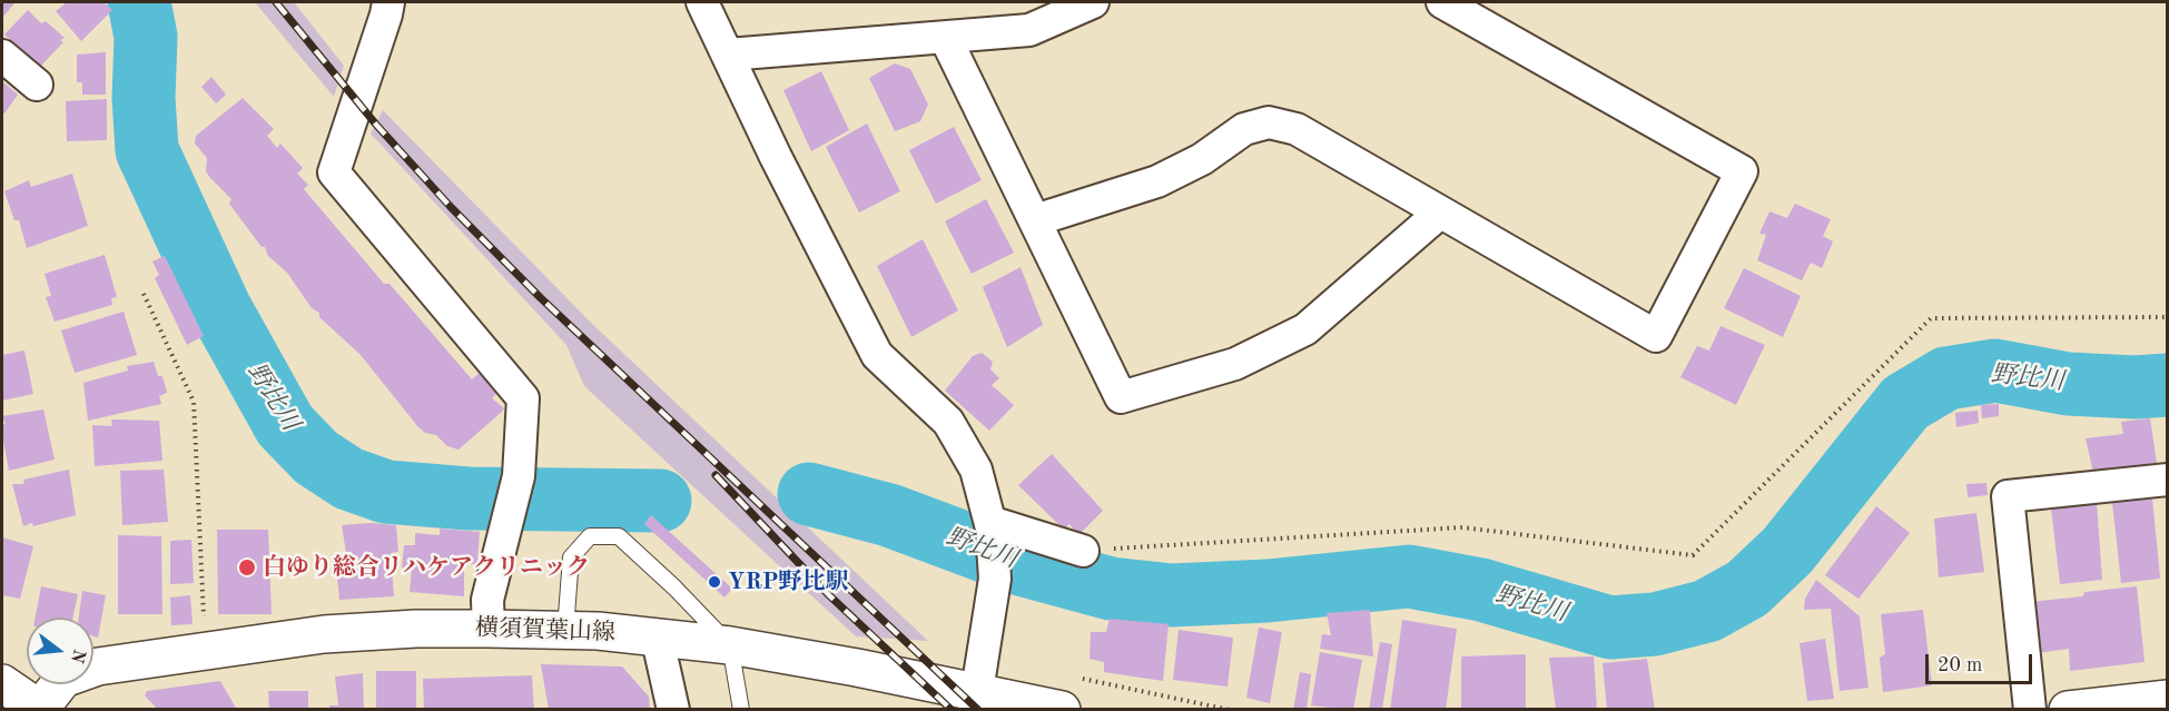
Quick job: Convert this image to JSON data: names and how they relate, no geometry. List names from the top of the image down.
{
  "streets": {
    "main road": ["横須賀葉山線"]
  },
  "water": ["野比川"],
  "places": ["白ゆり総合リハケアクリニック", "YRP野比駅"],
  "scale_bar": "20 m",
  "north": "right"
}
